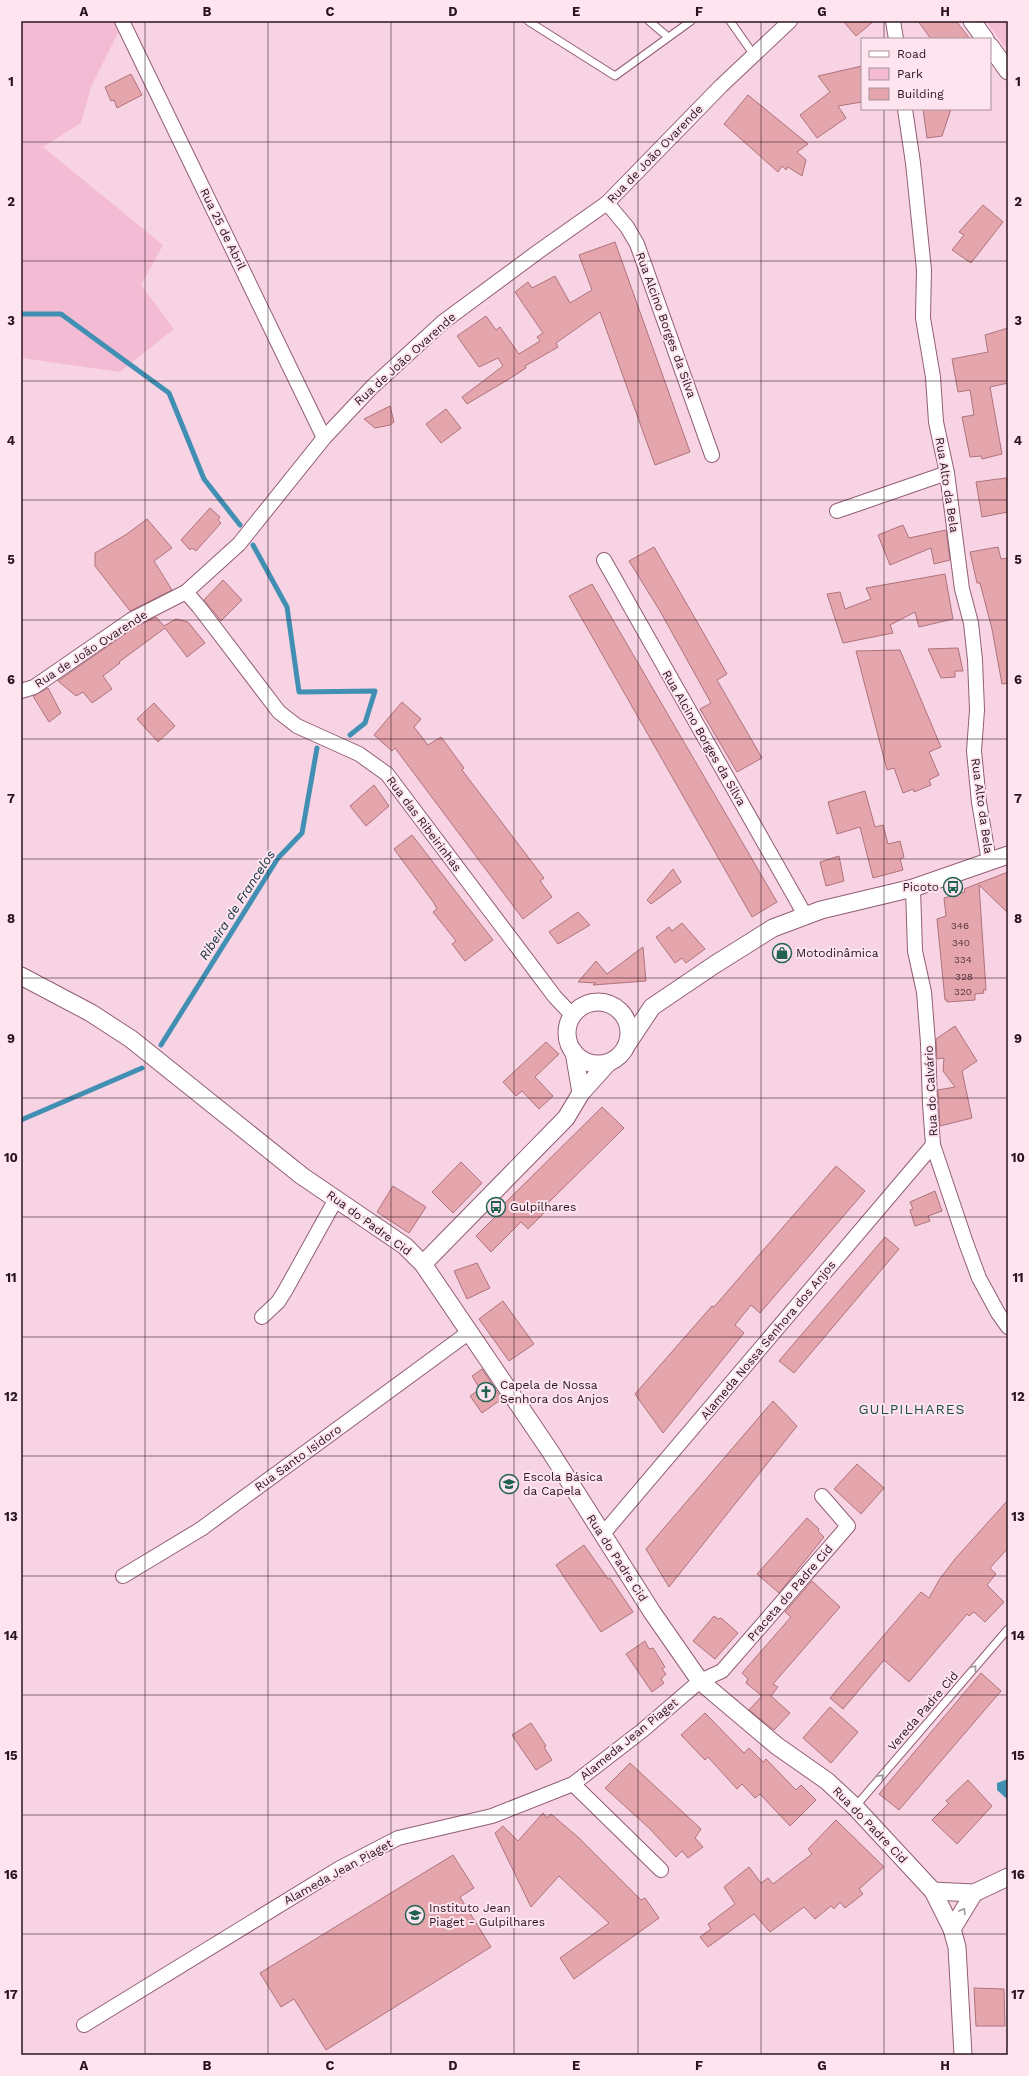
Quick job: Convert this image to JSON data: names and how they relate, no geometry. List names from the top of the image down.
{
  "streets": {
    "street": [
      "Rua de João Ovarende",
      "Rua 25 de Abril",
      "Rua Alcino Borges da Silva",
      "Rua Alto da Bela",
      "Rua das Ribeirinhas",
      "Rua do Calvário",
      "Rua do Padre Cid",
      "Alameda Nossa Senhora dos Anjos",
      "Rua Santo Isidoro",
      "Praceta do Padre Cid",
      "Alameda Jean Piaget"
    ],
    "lane": ["Vereda Padre Cid"]
  },
  "crossings": [
    ["Rua de João Ovarende", "Rua 25 de Abril"],
    ["Rua de João Ovarende", "Rua Alcino Borges da Silva"],
    ["Rua de João Ovarende", "Rua das Ribeirinhas"],
    ["Rua do Calvário", "Alameda Nossa Senhora dos Anjos"],
    ["Rua do Padre Cid", "Alameda Nossa Senhora dos Anjos"],
    ["Rua do Padre Cid", "Rua Santo Isidoro"],
    ["Rua do Padre Cid", "Praceta do Padre Cid"],
    ["Rua do Padre Cid", "Vereda Padre Cid"],
    ["Rua do Padre Cid", "Alameda Jean Piaget"],
    ["Praceta do Padre Cid", "Alameda Jean Piaget"]
  ],
  "one_way": ["Vereda Padre Cid"],
  "districts": ["GULPILHARES"],
  "water": ["Ribeira de Francelos"],
  "places": {
    "bus stop": ["Picoto", "Gulpilhares"],
    "shop": ["Motodinâmica"],
    "church": ["Capela de Nossa Senhora dos Anjos"],
    "school or university": ["Escola Básica da Capela", "Instituto Jean Piaget - Gulpilhares"]
  },
  "house_numbers": [
    "346",
    "340",
    "334",
    "328",
    "320"
  ],
  "legend": ["Road", "Park", "Building"],
  "grid": {
    "columns": [
      "A",
      "B",
      "C",
      "D",
      "E",
      "F",
      "G",
      "H"
    ],
    "rows": [
      "1",
      "2",
      "3",
      "4",
      "5",
      "6",
      "7",
      "8",
      "9",
      "10",
      "11",
      "12",
      "13",
      "14",
      "15",
      "16",
      "17"
    ]
  }
}
